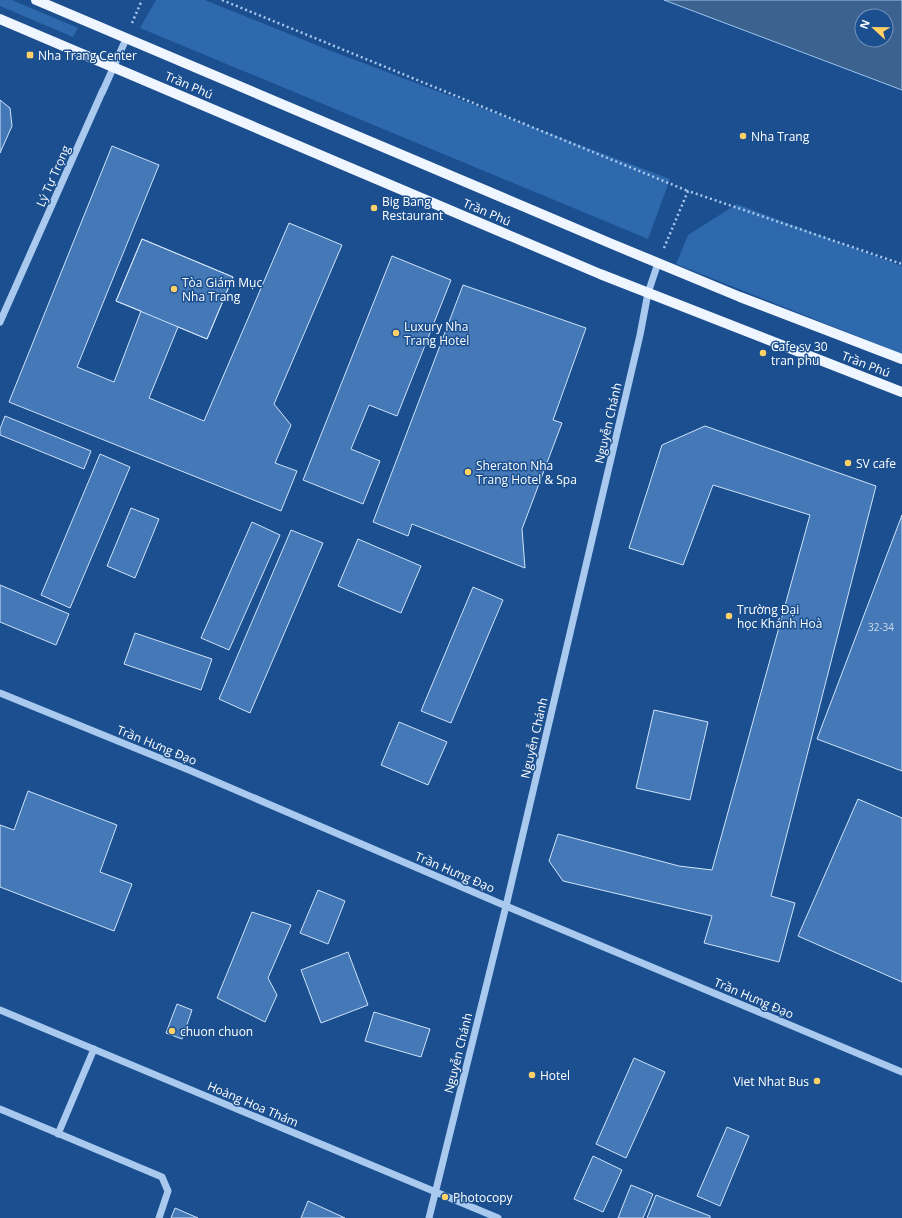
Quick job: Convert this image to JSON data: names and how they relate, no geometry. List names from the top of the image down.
{
  "streets": {
    "main road": ["Trần Phú"],
    "street": [
      "Lý Tự Trọng",
      "Nguyễn Chánh",
      "Trần Hưng Đạo",
      "Hoàng Hoa Thám"
    ]
  },
  "crossings": [
    ["Trần Phú", "Lý Tự Trọng"],
    ["Trần Phú", "Nguyễn Chánh"],
    ["Nguyễn Chánh", "Trần Hưng Đạo"],
    ["Nguyễn Chánh", "Hoàng Hoa Thám"]
  ],
  "places": {
    "transit": ["Nha Trang Center"],
    "other": [
      "Nha Trang",
      "Big Bang Restaurant",
      "Tòa Giám Mục Nha Trang",
      "Luxury Nha Trang Hotel",
      "Cafe sv 30 tran phu",
      "SV cafe",
      "Sheraton Nha Trang Hotel & Spa",
      "Trường Đại học Khánh Hoà",
      "chuon chuon",
      "Hotel",
      "Viet Nhat Bus",
      "Photocopy"
    ]
  },
  "house_numbers": ["32-34"],
  "north": "left"
}
